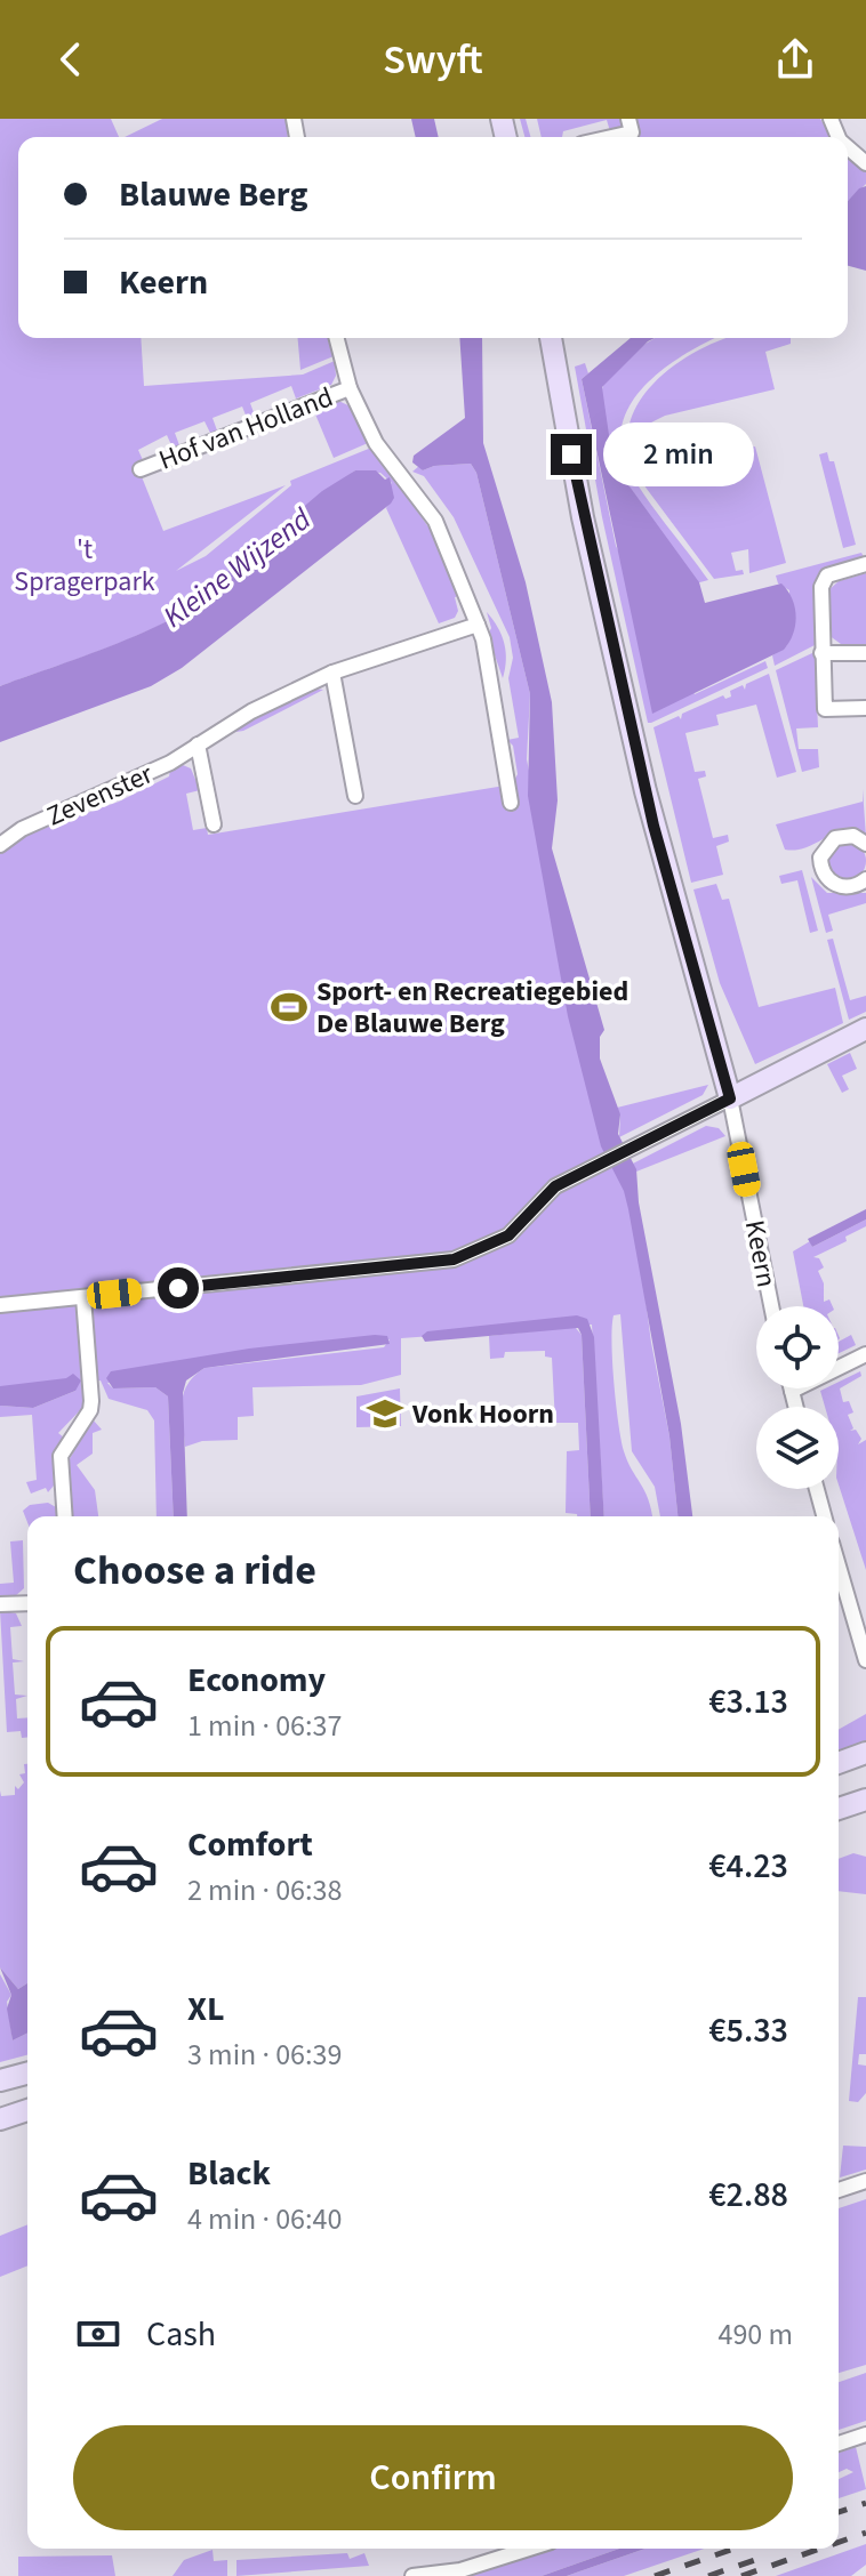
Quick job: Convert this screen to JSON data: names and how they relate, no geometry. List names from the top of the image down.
{
  "streets": {
    "street": ["Hof van Holland", "Zevenster", "Keern"]
  },
  "crossings": [
    ["Hof van Holland", "Zevenster"]
  ],
  "water": ["Kleine Wijzend"],
  "parks": ["'t Spragerpark"],
  "places": {
    "sports": ["Sport- en Recreatiegebied De Blauwe Berg"],
    "school or university": ["Vonk Hoorn"]
  },
  "page": {
    "header": "Swyft",
    "banner": ["Blauwe Berg", "Keern"],
    "bubble": "2 min",
    "heading": "Choose a ride",
    "list": [
      {
        "name": "Economy",
        "note": "1 min · 06:37",
        "value": "€3.13"
      },
      {
        "name": "Comfort",
        "note": "2 min · 06:38",
        "value": "€4.23"
      },
      {
        "name": "XL",
        "note": "3 min · 06:39",
        "value": "€5.33"
      },
      {
        "name": "Black",
        "note": "4 min · 06:40",
        "value": "€2.88"
      }
    ],
    "pay": ["Cash", "490 m"],
    "buttons": "Confirm"
  }
}
